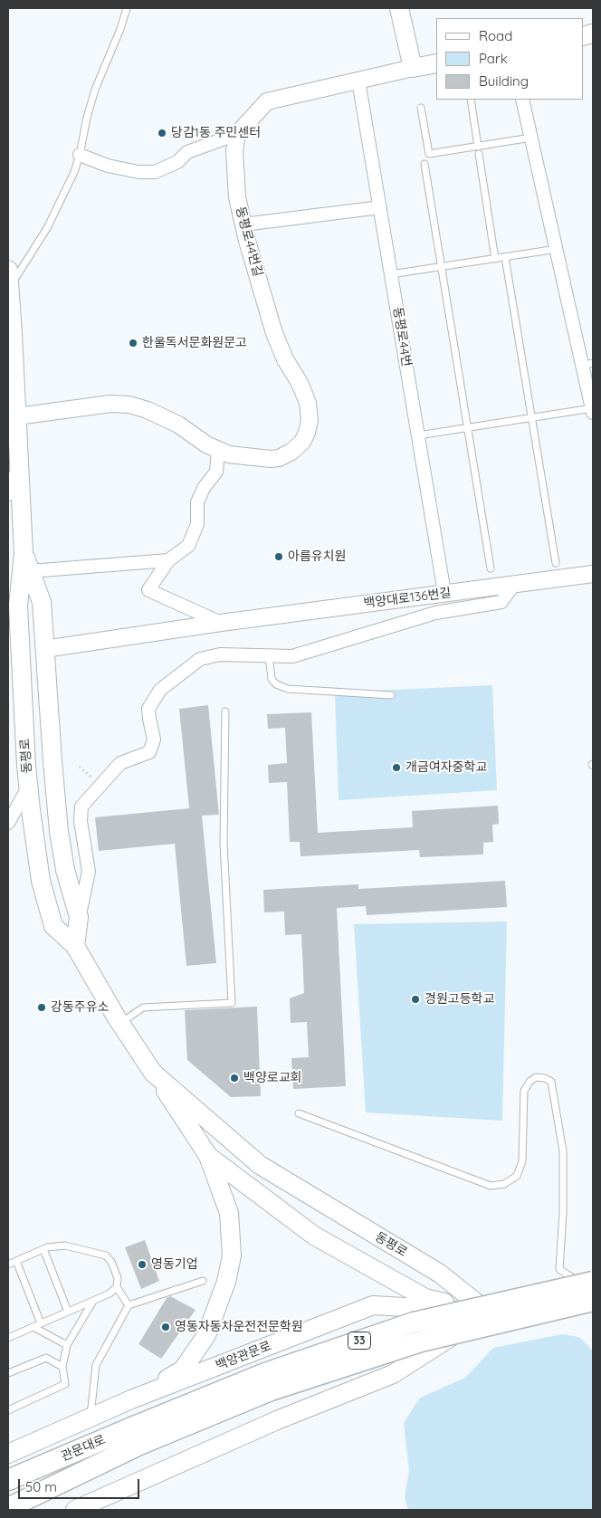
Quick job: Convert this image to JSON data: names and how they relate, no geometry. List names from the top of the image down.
{
  "streets": {
    "highway": ["33", "관문대로"],
    "main road": ["동평로", "백양관문로"],
    "street": ["동평로44번길", "동평로44번", "백양대로136번길"]
  },
  "crossings": [
    ["동평로44번길", "동평로"],
    ["동평로44번", "백양대로136번길"],
    ["백양대로136번길", "동평로"],
    ["동평로", "백양관문로"],
    ["33", "백양관문로"],
    ["33", "관문대로"]
  ],
  "places": [
    "당감1동 주민센터",
    "한울독서문화원문고",
    "아름유치원",
    "개금여자중학교",
    "경원고등학교",
    "강동주유소",
    "백양로교회",
    "영동기업",
    "영동자동차운전전문학원"
  ],
  "legend": ["Road", "Park", "Building"],
  "scale_bar": "50 m"
}
